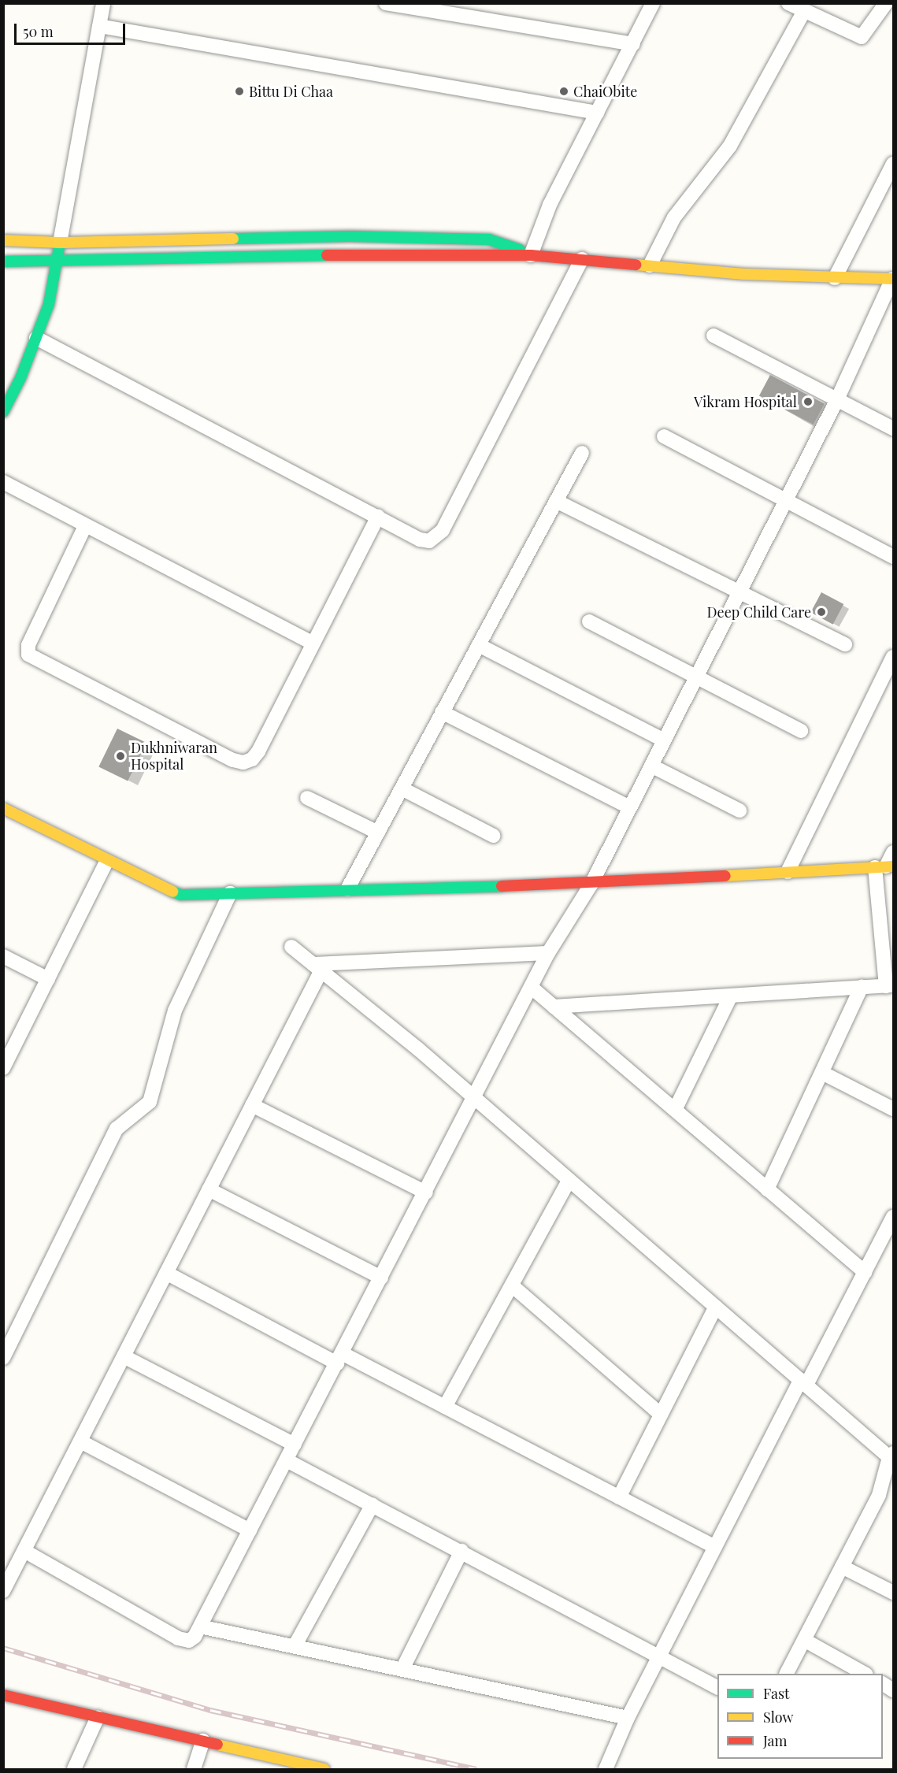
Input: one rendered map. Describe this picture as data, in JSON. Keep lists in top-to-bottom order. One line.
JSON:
{"places":["Bittu Di Chaa","ChaiObite","Vikram Hospital","Deep Child Care","Dukhniwaran Hospital"],"legend":["Fast","Slow","Jam"],"scale_bar":"50 m"}
